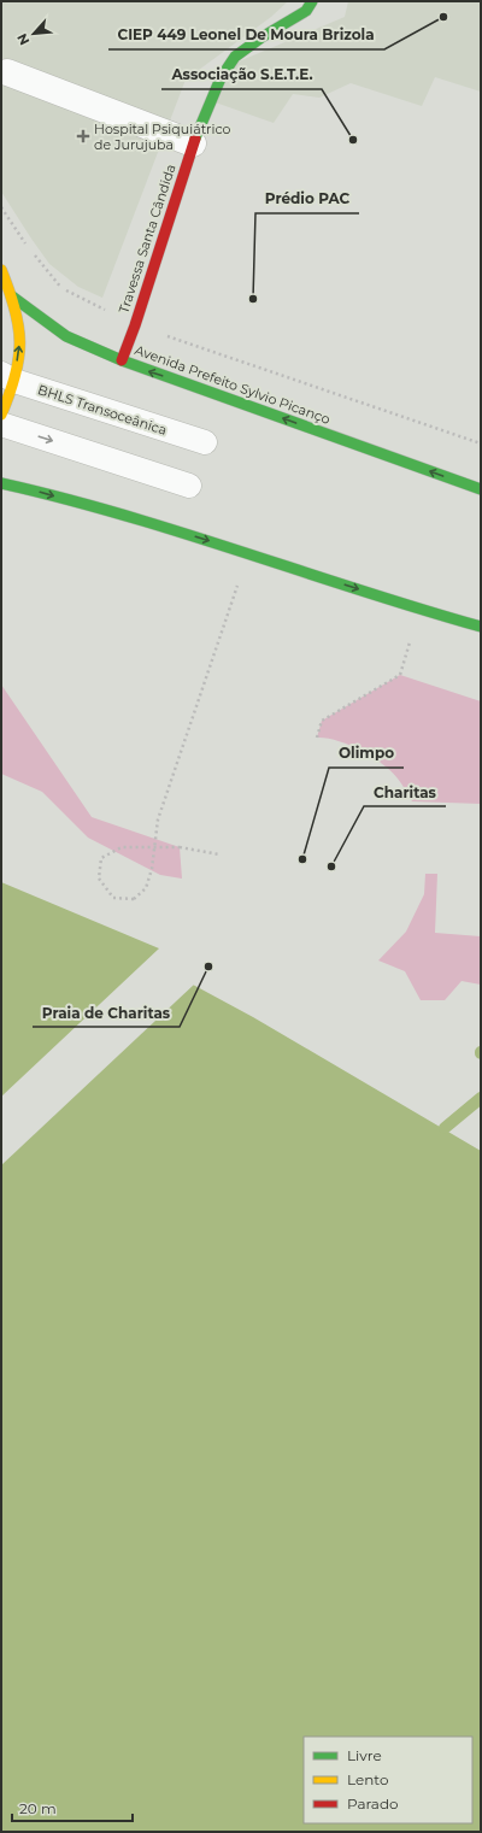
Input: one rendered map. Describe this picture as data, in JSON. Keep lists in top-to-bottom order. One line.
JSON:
{"streets":{"main road":["Travessa Santa Cândida","Avenida Prefeito Sylvio Picanço"],"lane":["BHLS Transoceânica"]},"crossings":[["Travessa Santa Cândida","Avenida Prefeito Sylvio Picanço"]],"one_way":["Avenida Prefeito Sylvio Picanço"],"places":{"other":["CIEP 449 Leonel De Moura Brizola","Associação S.E.T.E.","Prédio PAC","Olimpo","Charitas","Praia de Charitas"],"health":["Hospital Psiquiátrico de Jurujuba"]},"legend":["Livre","Lento","Parado"],"scale_bar":"20 m","north":"bottom left"}
